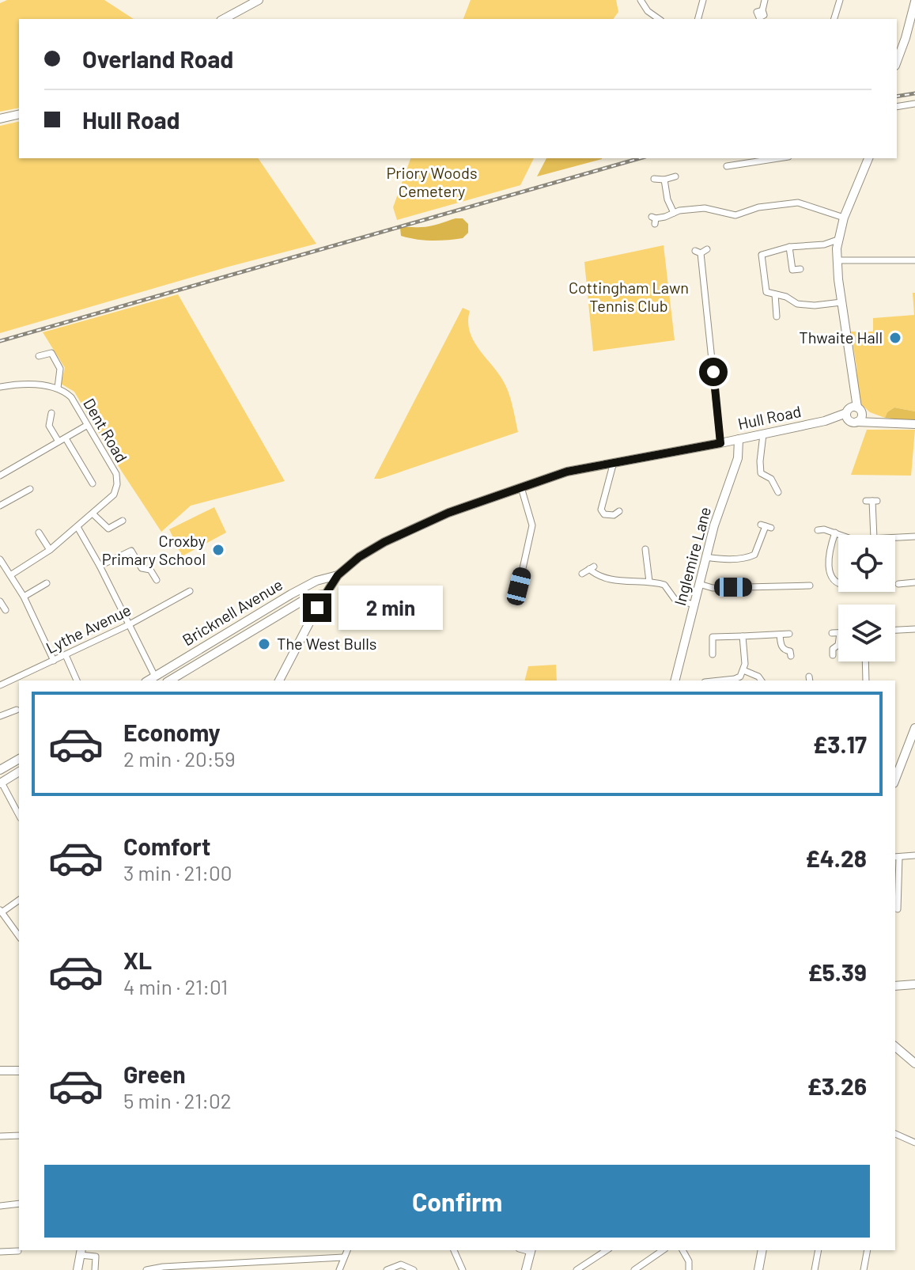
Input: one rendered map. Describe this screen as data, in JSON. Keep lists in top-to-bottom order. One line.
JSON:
{"streets":{"main road":["Hull Road","Inglemire Lane","Bricknell Avenue"],"street":["Dent Road","Lythe Avenue"]},"crossings":[["Hull Road","Inglemire Lane"],["Hull Road","Bricknell Avenue"]],"parks":["Priory Woods Cemetery","Cottingham Lawn Tennis Club"],"places":["Thwaite Hall","Croxby Primary School","The West Bulls"],"page":{"banner":["Overland Road","Hull Road"],"bubble":"2 min","list":[{"name":"Economy","note":"2 min · 20:59","value":"£3.17"},{"name":"Comfort","note":"3 min · 21:00","value":"£4.28"},{"name":"XL","note":"4 min · 21:01","value":"£5.39"},{"name":"Green","note":"5 min · 21:02","value":"£3.26"}],"buttons":"Confirm"}}
